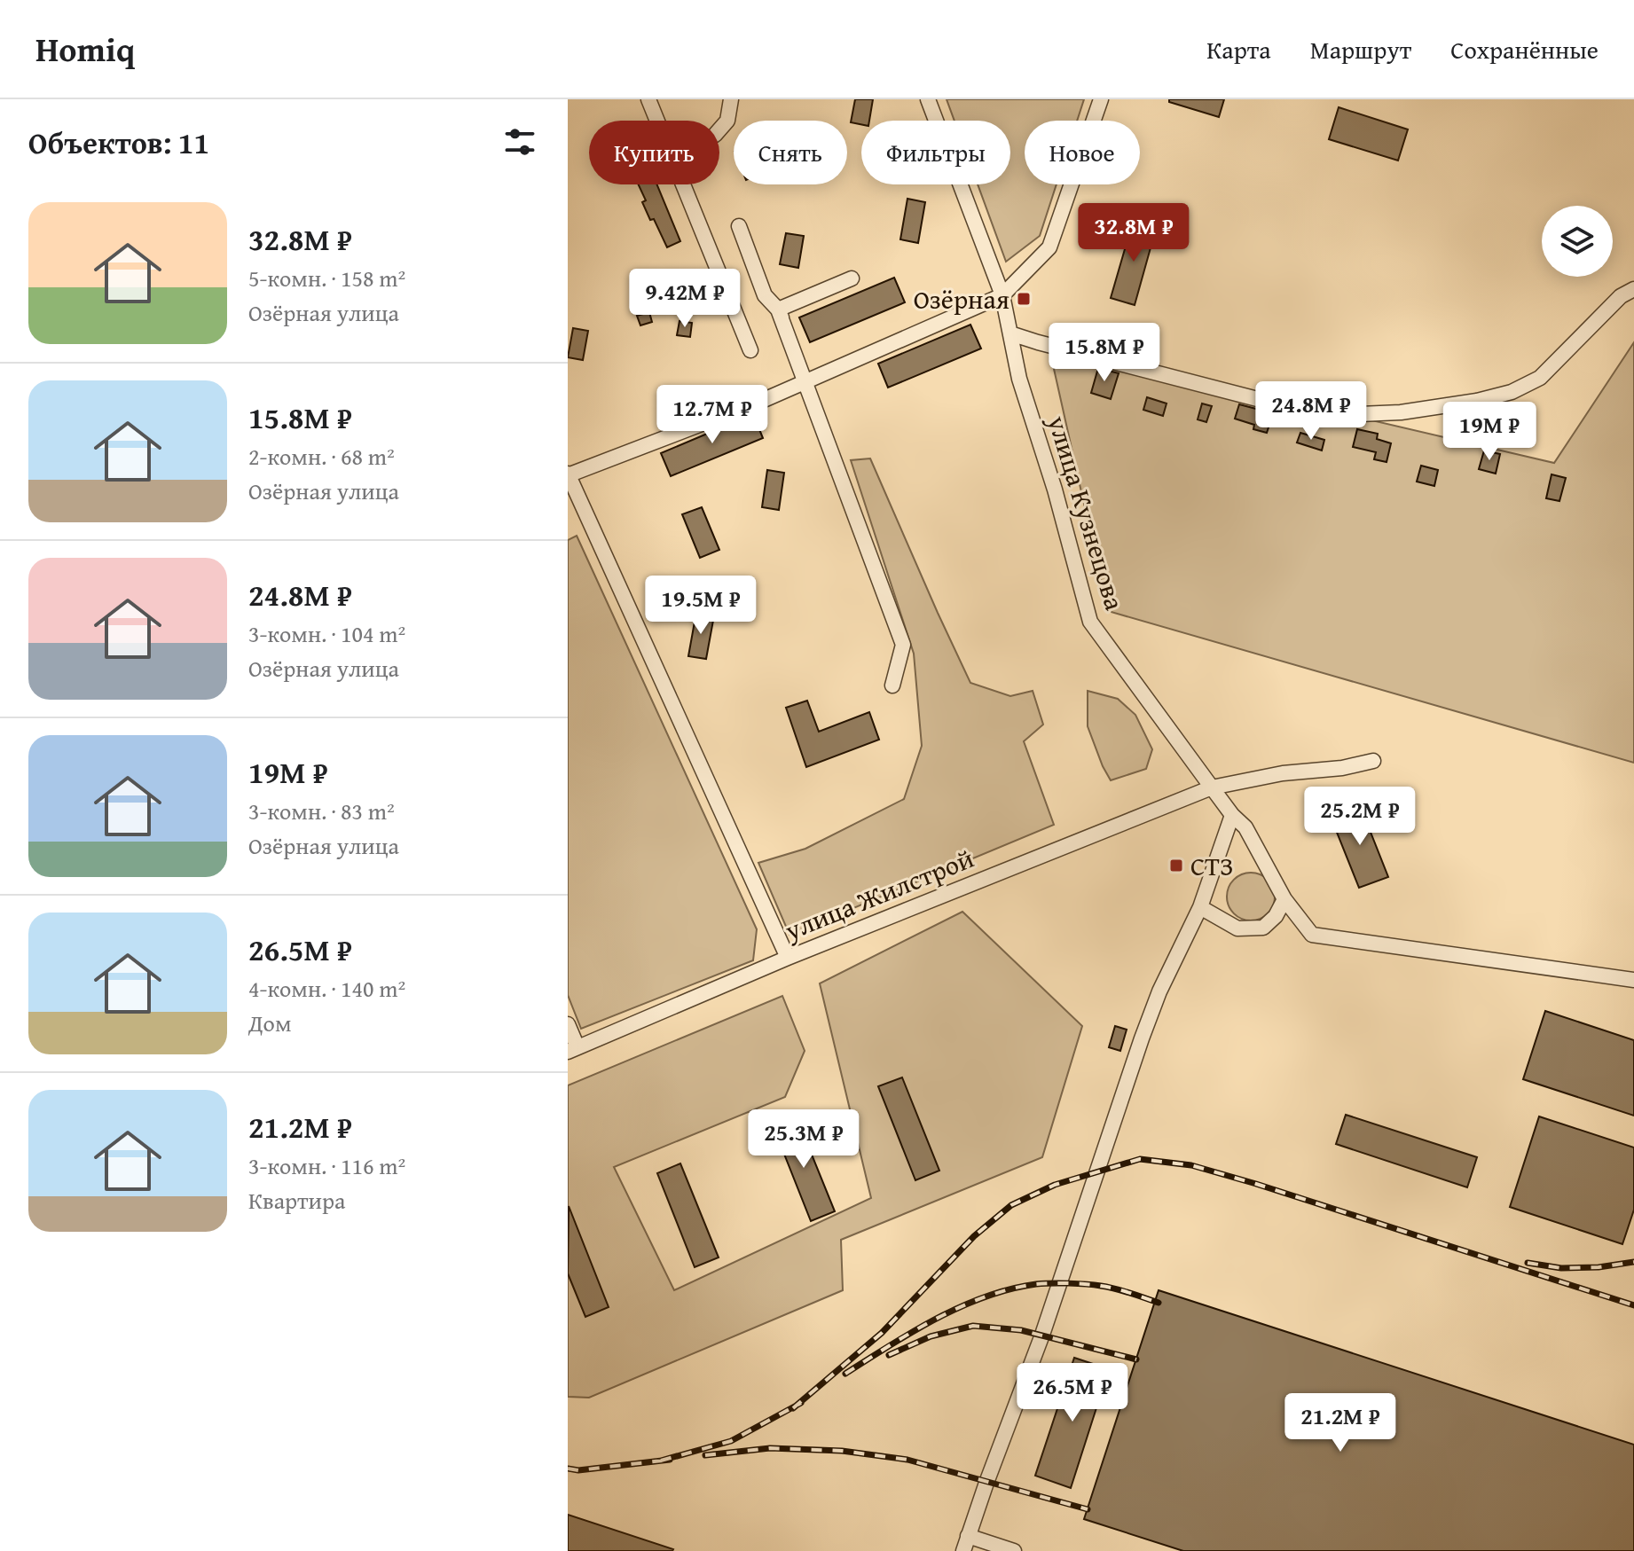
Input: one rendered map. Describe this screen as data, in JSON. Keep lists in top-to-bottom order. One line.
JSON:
{"streets":{"street":["улица Кузнецова","улица Жилстрой"]},"crossings":[["улица Кузнецова","улица Жилстрой"]],"places":{"transit":["Озёрная","СТЗ"]},"page":{"header":"Homiq","nav":["Карта","Маршрут","Сохранённые"],"heading":"Объектов: 11","chip":["Купить","Снять","Фильтры","Новое"],"list":[{"name":"32.8M ₽","note":"5-комн. · 158 m² · Озёрная улица"},{"name":"15.8M ₽","note":"2-комн. · 68 m² · Озёрная улица"},{"name":"24.8M ₽","note":"3-комн. · 104 m² · Озёрная улица"},{"name":"19M ₽","note":"3-комн. · 83 m² · Озёрная улица"},{"name":"26.5M ₽","note":"4-комн. · 140 m² · Дом"},{"name":"21.2M ₽","note":"3-комн. · 116 m² · Квартира"}],"price":["32.8M ₽","9.42M ₽","15.8M ₽","24.8M ₽","12.7M ₽","19M ₽","19.5M ₽","25.2M ₽","25.3M ₽","26.5M ₽","21.2M ₽"]}}
